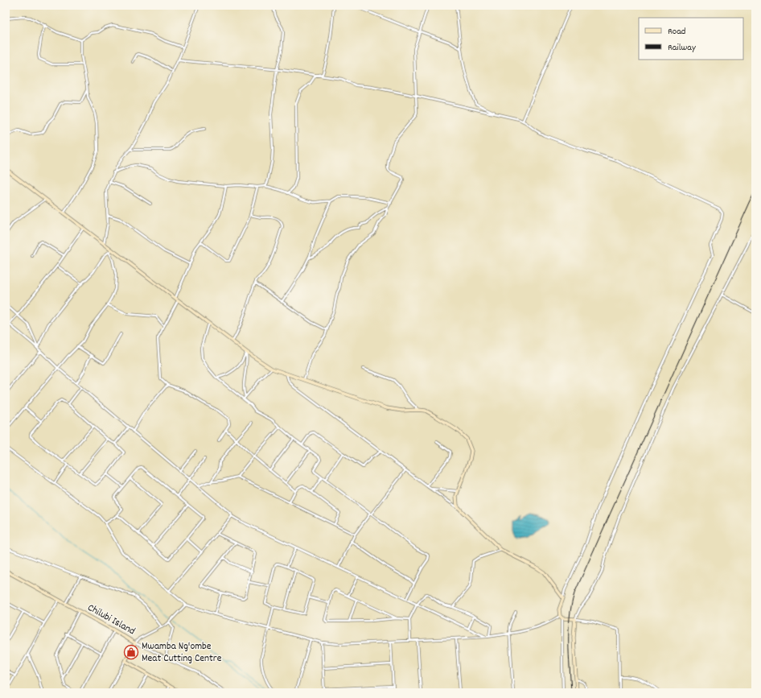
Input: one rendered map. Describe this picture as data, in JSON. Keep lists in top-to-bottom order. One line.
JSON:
{"streets":{"street":["Chilubi Island"]},"places":{"shop":["Mwamba Ng'ombe Meat Cutting Centre"]},"legend":["Road","Railway"]}
